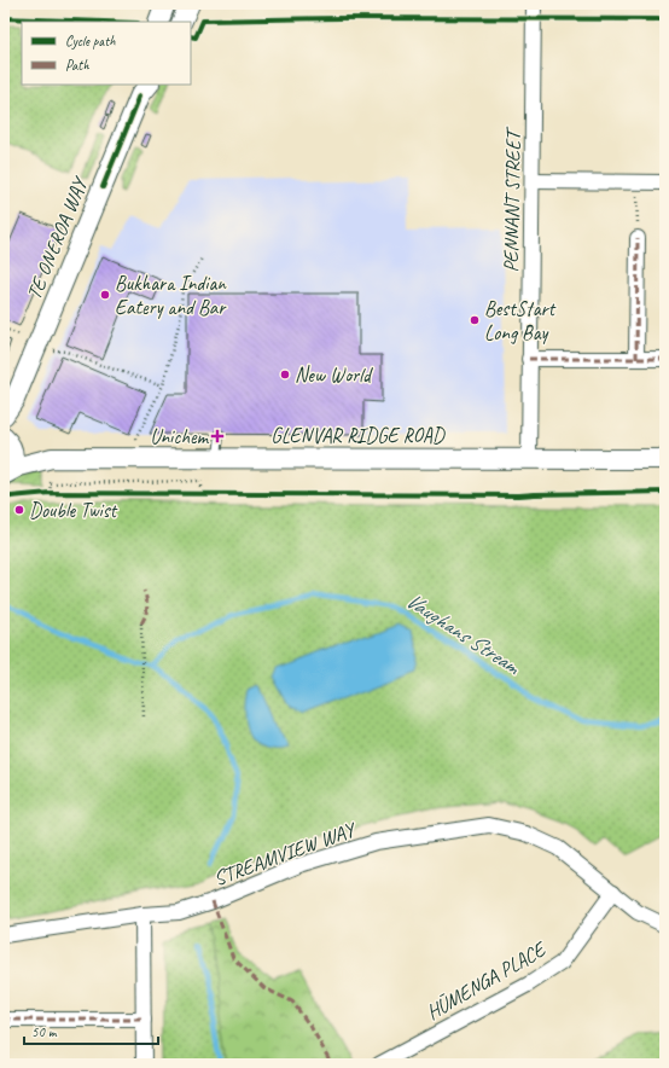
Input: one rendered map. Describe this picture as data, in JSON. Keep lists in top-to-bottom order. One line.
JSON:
{"streets":{"street":["PENNANT STREET","TE ONEROA WAY","GLENVAR RIDGE ROAD","STREAMVIEW WAY","HŪMENGA PLACE"]},"crossings":[["PENNANT STREET","GLENVAR RIDGE ROAD"],["TE ONEROA WAY","GLENVAR RIDGE ROAD"],["STREAMVIEW WAY","HŪMENGA PLACE"]],"water":["Vaughans Stream"],"places":{"other":["Bukhara Indian Eatery and Bar","BestStart Long Bay","New World","Double Twist"],"health":["Unichem"]},"legend":["Cycle path","Path"],"scale_bar":"50 m"}
